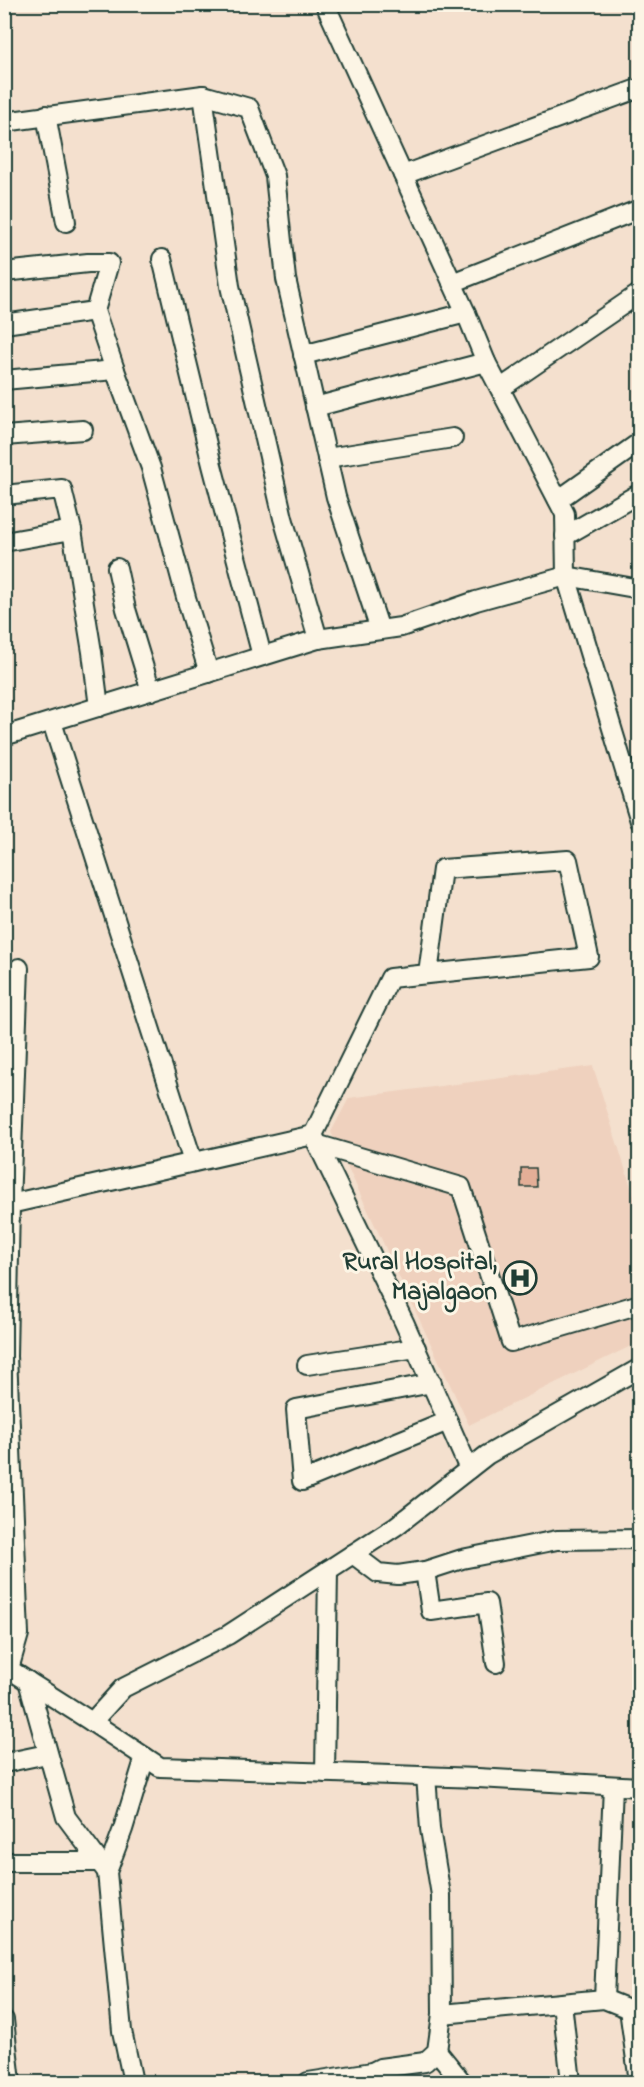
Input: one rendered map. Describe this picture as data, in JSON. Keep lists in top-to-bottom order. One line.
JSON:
{"places":{"hospital":["Rural Hospital, Majalgaon"]}}
